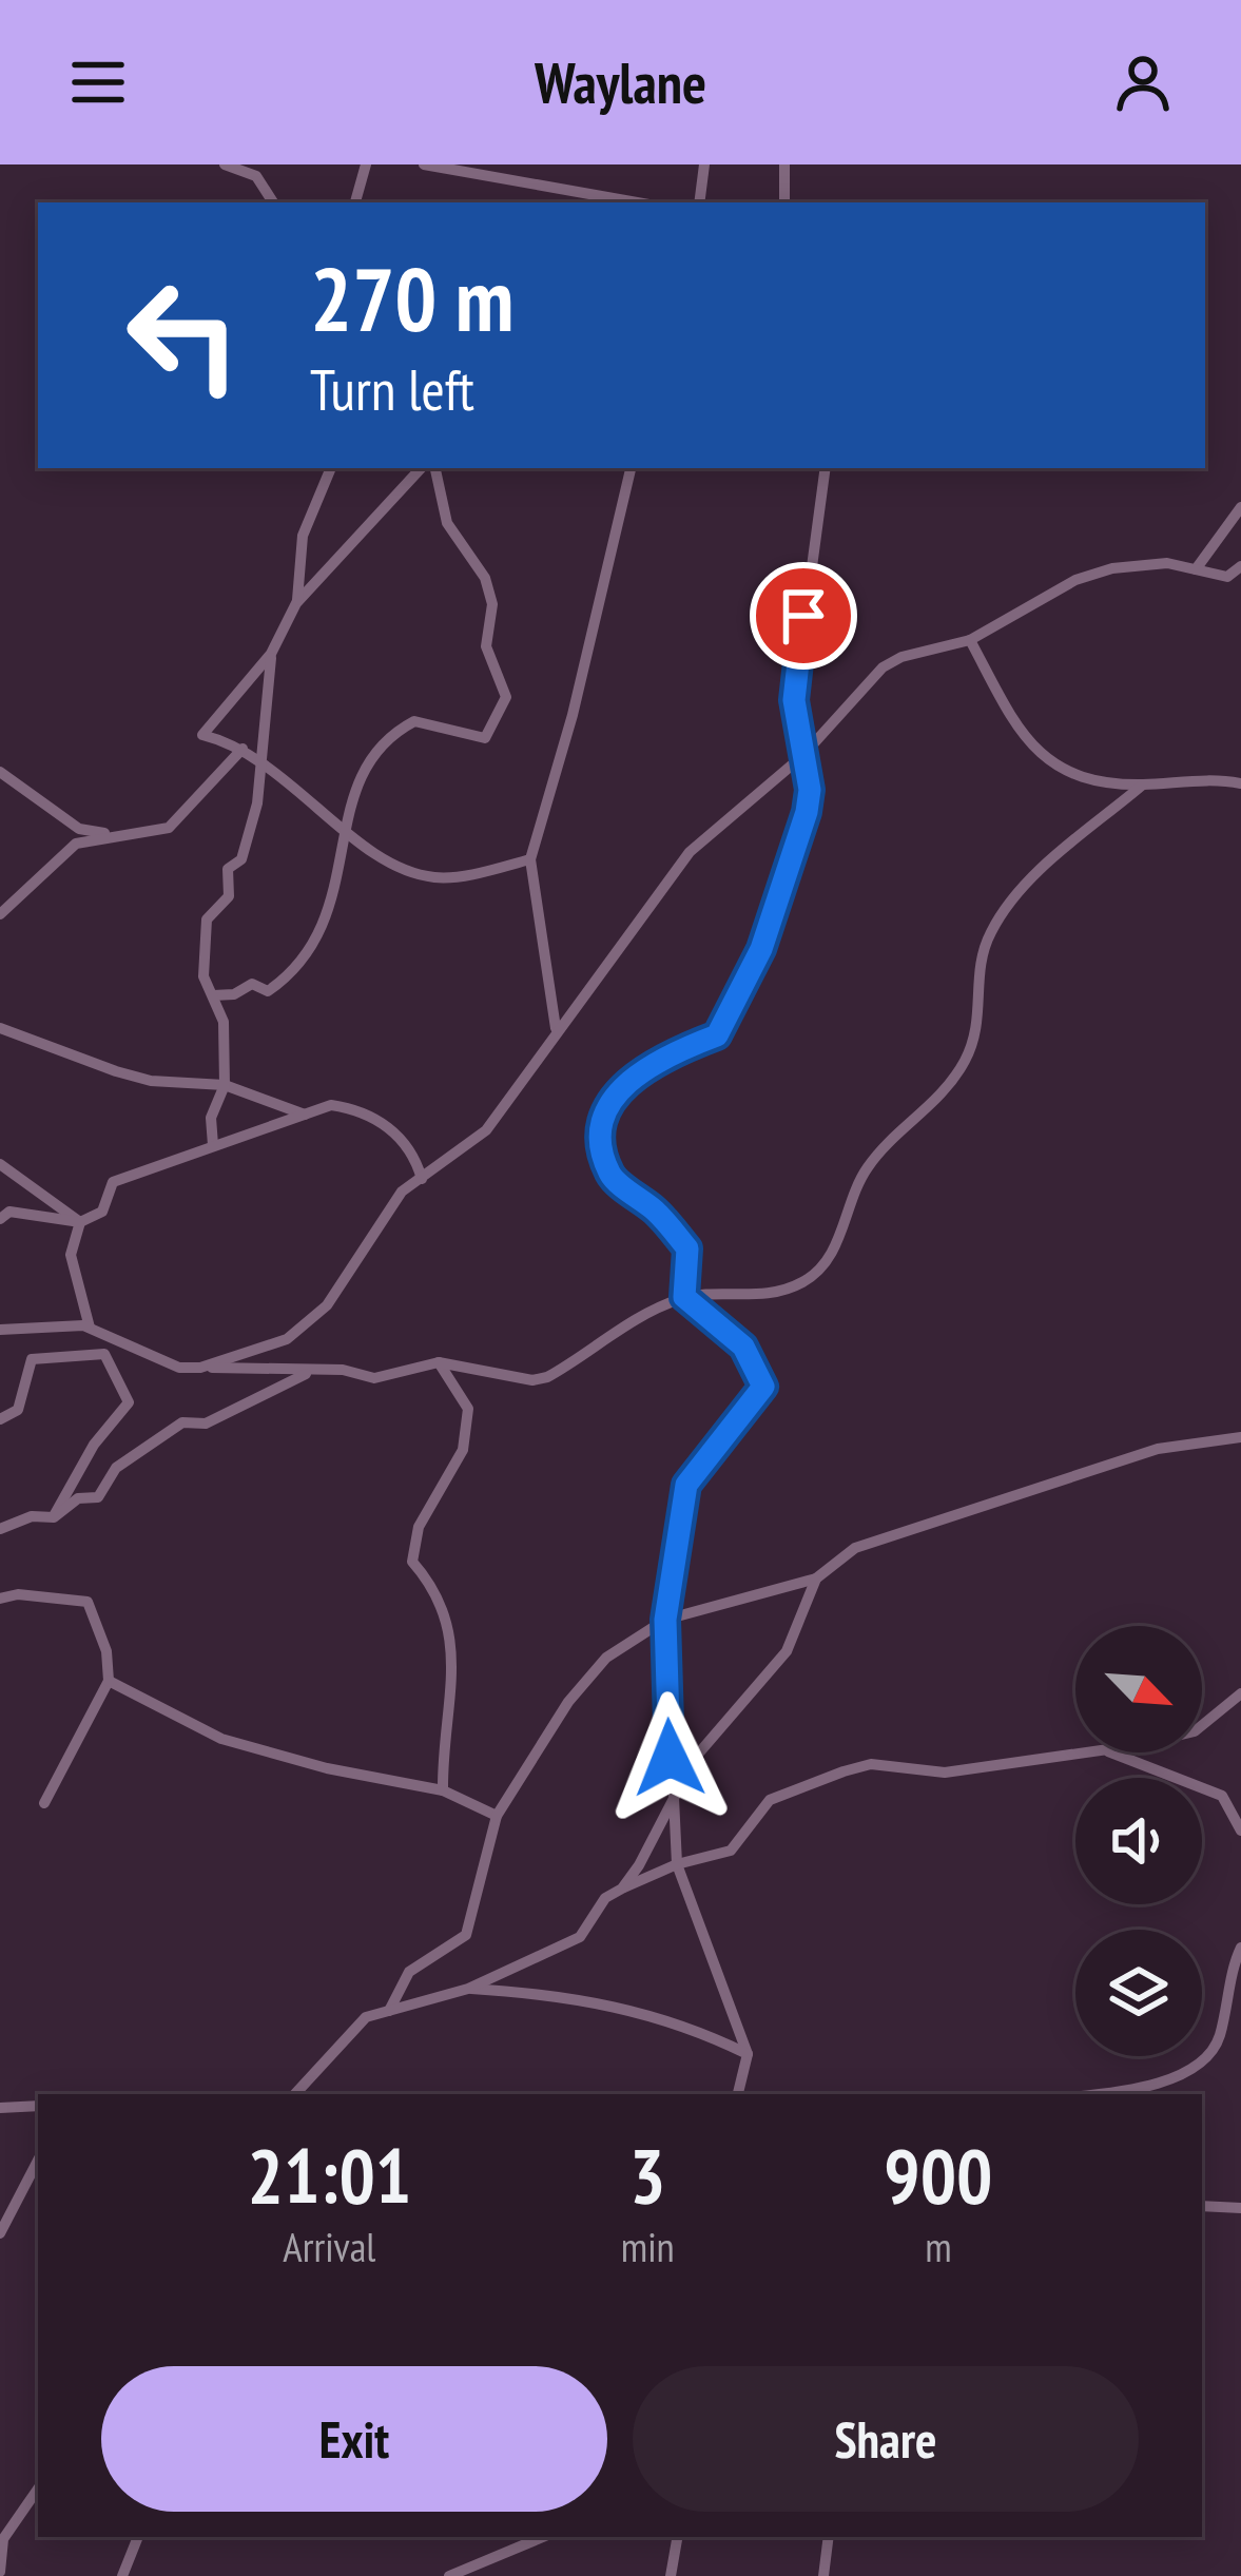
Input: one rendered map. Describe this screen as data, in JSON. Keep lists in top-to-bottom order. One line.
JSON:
{"north":"bottom right","page":{"header":"Waylane","turn":["270 m","Turn left"],"eta":["21:01","Arrival","3","min","900","m"],"buttons":["Exit","Share"]}}
